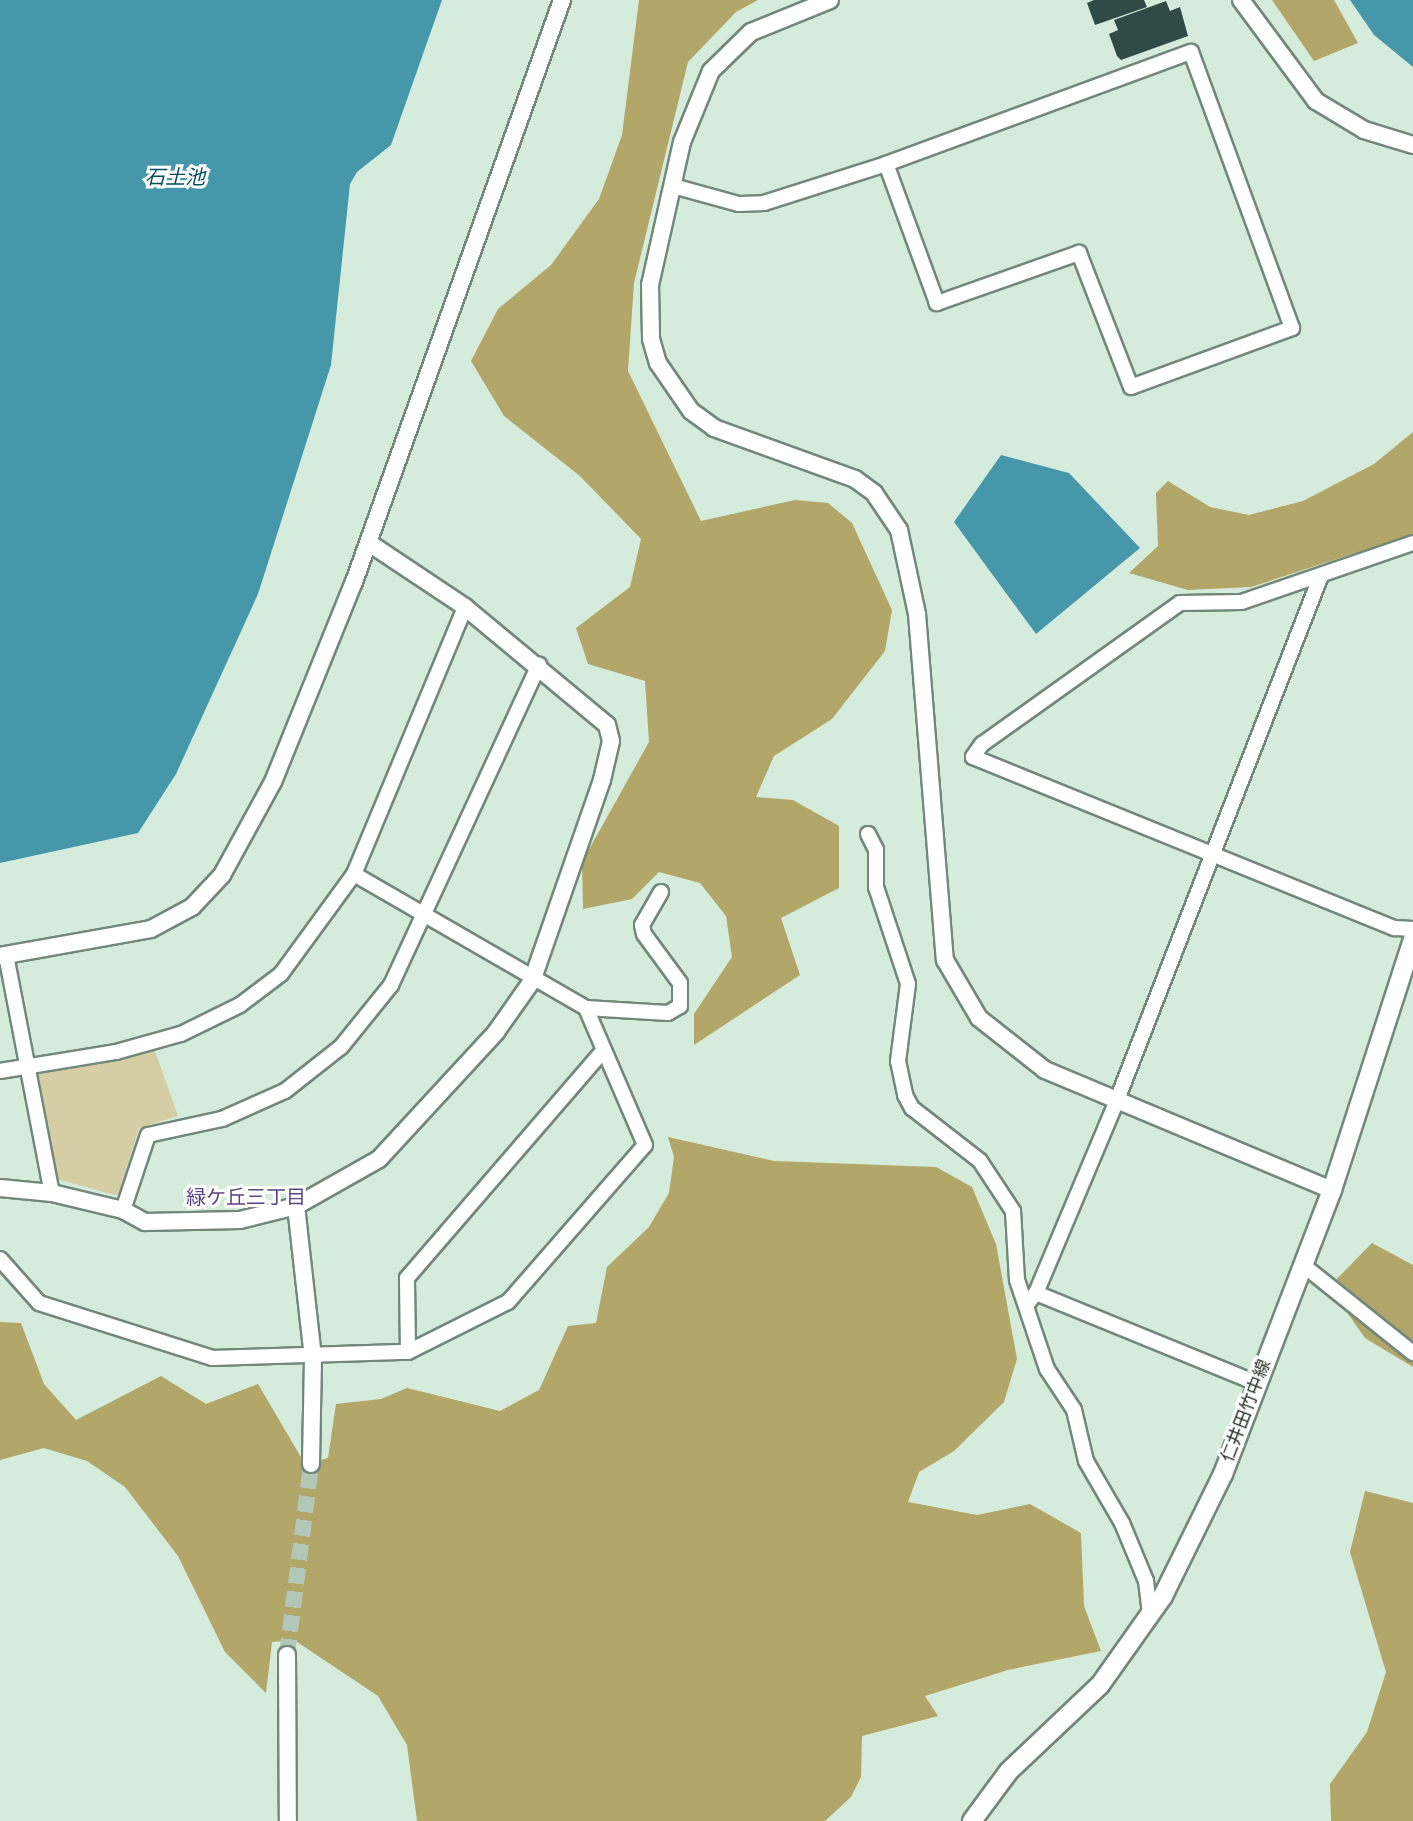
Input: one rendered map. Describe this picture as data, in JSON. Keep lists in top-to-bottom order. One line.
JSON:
{"streets":{"main road":["仁井田竹中線"]},"districts":["緑ケ丘三丁目"],"water":["石土池"]}
